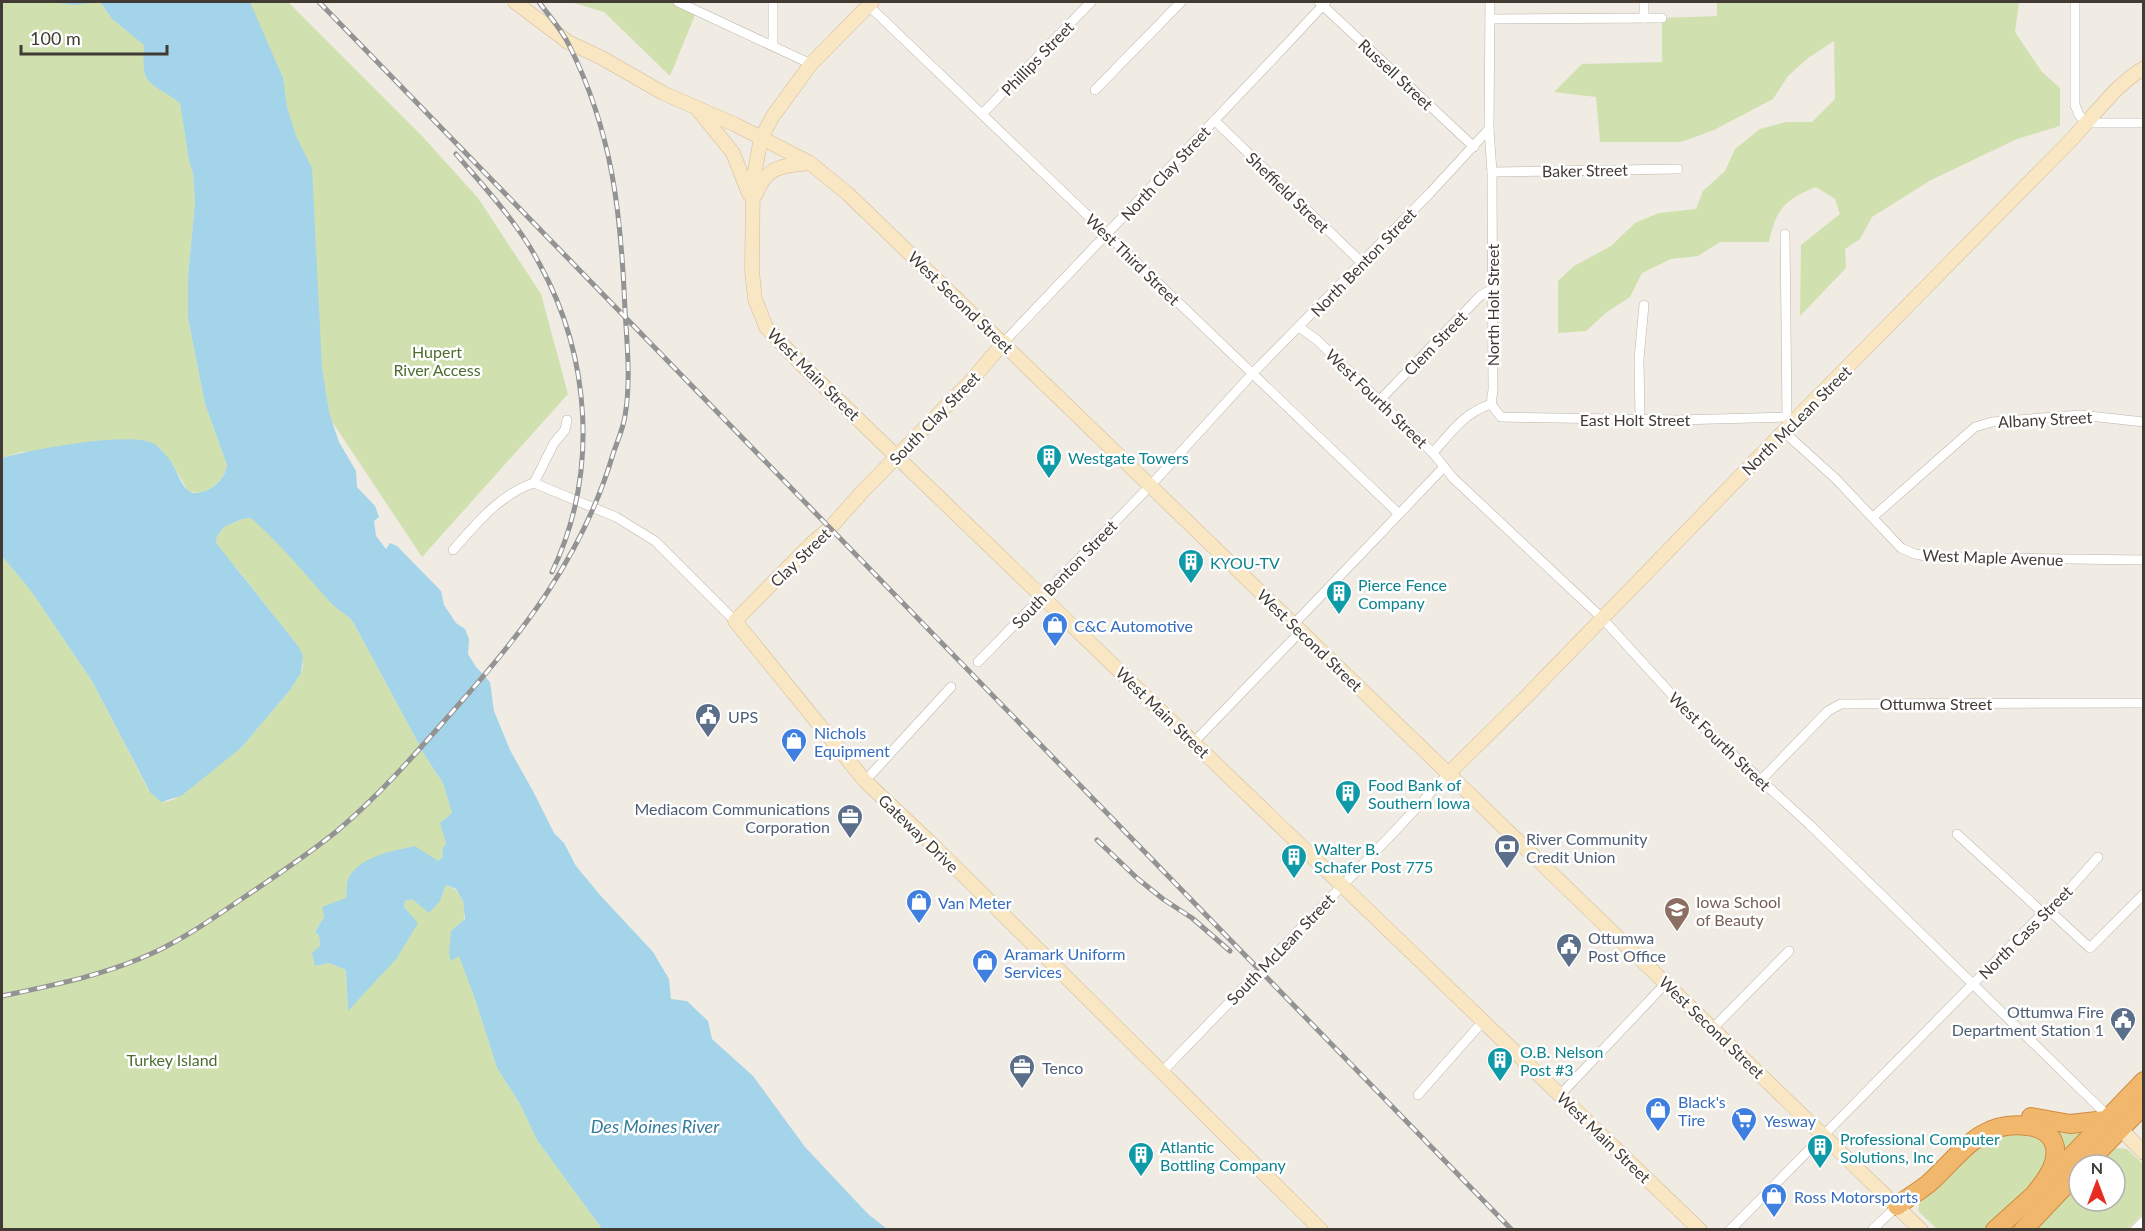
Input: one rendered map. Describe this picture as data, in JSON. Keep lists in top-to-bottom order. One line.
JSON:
{"streets":{"main road":["West Second Street","West Main Street","West Fourth Street","South Clay Street","North McLean Street","Clay Street","Gateway Drive"],"street":["Phillips Street","Russell Street","Baker Street","North Clay Street","Sheffield Street","West Third Street","North Benton Street","North Holt Street","Clem Street","East Holt Street","Albany Street","West Maple Avenue","South Benton Street","Ottumwa Street","North Cass Street","South McLean Street"]},"crossings":[["Phillips Street","West Third Street"],["Russell Street","North Clay Street"],["Russell Street","North Benton Street"],["Baker Street","North Holt Street"],["North Clay Street","Sheffield Street"],["North Clay Street","West Third Street"],["North Clay Street","West Second Street"],["North Clay Street","South Clay Street"],["Sheffield Street","North Benton Street"],["West Third Street","North Benton Street"],["West Third Street","West Main Street"],["North Benton Street","West Second Street"],["North Benton Street","North Holt Street"],["North Benton Street","West Fourth Street"],["North Benton Street","South Benton Street"],["West Second Street","West Main Street"],["West Second Street","South Clay Street"],["West Second Street","North McLean Street"],["West Second Street","South Benton Street"],["West Second Street","North Cass Street"],["West Second Street","South McLean Street"],["North Holt Street","Clem Street"],["North Holt Street","East Holt Street"],["Clem Street","West Fourth Street"],["West Main Street","South Clay Street"],["West Main Street","South Benton Street"],["West Main Street","South McLean Street"],["West Fourth Street","North McLean Street"],["West Fourth Street","Ottumwa Street"],["West Fourth Street","North Cass Street"],["South Clay Street","Clay Street"],["East Holt Street","North McLean Street"],["East Holt Street","West Maple Avenue"],["Albany Street","West Maple Avenue"],["North McLean Street","West Maple Avenue"],["North McLean Street","South McLean Street"],["Clay Street","Gateway Drive"],["Gateway Drive","South McLean Street"]],"water":["Des Moines River"],"parks":["Hupert River Access","Turkey Island"],"places":{"building":["Westgate Towers","KYOU-TV","Pierce Fence Company","Food Bank of Southern Iowa","Walter B. Schafer Post 775","O.B. Nelson Post #3","Professional Computer Solutions, Inc","Atlantic Bottling Company"],"shop":["C&C Automotive","Nichols Equipment","Van Meter","Aramark Uniform Services","Black's Tire","Ross Motorsports"],"public building":["UPS","Ottumwa Post Office","Ottumwa Fire Department Station 1"],"office":["Mediacom Communications Corporation","Tenco"],"bank":["River Community Credit Union"],"school or university":["Iowa School of Beauty"],"supermarket":["Yesway"]},"scale_bar":"100 m","north":"top"}
